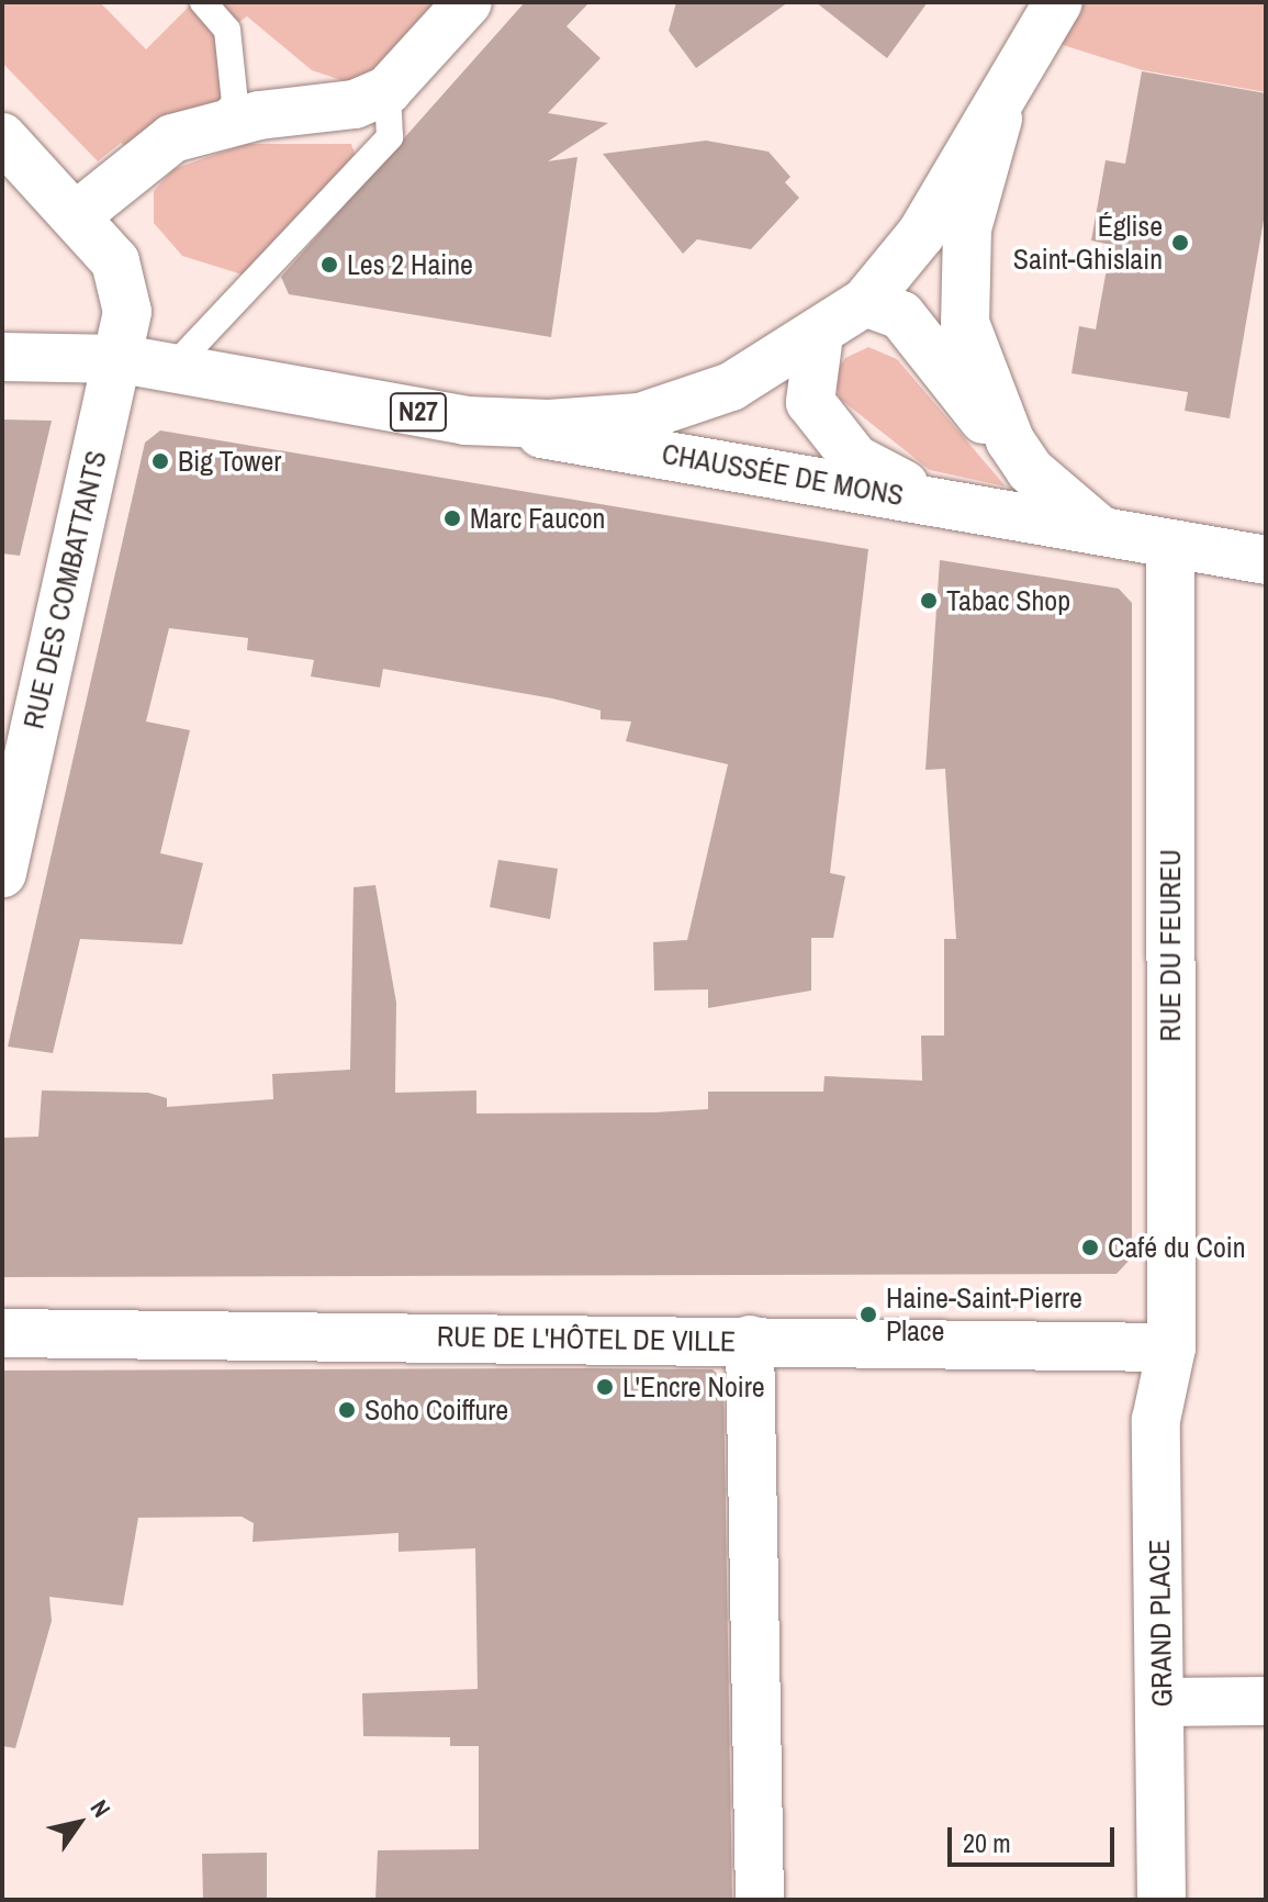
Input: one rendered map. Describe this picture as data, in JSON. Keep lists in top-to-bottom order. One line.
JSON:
{"streets":{"street":["N27","CHAUSSÉE DE MONS","RUE DES COMBATTANTS","RUE DU FEUREU","RUE DE L'HÔTEL DE VILLE","GRAND PLACE"]},"crossings":[["CHAUSSÉE DE MONS","RUE DES COMBATTANTS"],["CHAUSSÉE DE MONS","RUE DU FEUREU"],["RUE DU FEUREU","RUE DE L'HÔTEL DE VILLE"],["RUE DU FEUREU","GRAND PLACE"],["RUE DE L'HÔTEL DE VILLE","GRAND PLACE"]],"places":["Église Saint-Ghislain","Les 2 Haine","Big Tower","Marc Faucon","Tabac Shop","Café du Coin","Haine-Saint-Pierre Place","L'Encre Noire","Soho Coiffure"],"scale_bar":"20 m","north":"top right"}
